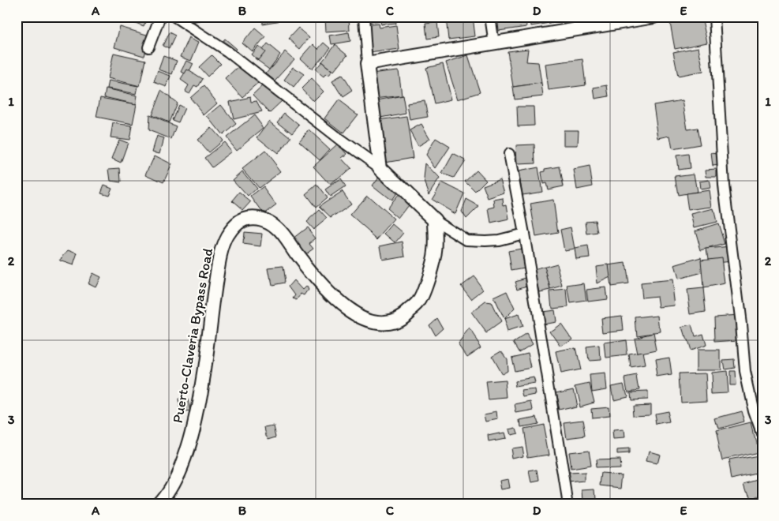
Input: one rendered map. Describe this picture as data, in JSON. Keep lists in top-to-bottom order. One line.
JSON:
{"streets":{"street":["Puerto-Claveria Bypass Road"]},"grid":{"columns":["A","B","C","D","E"],"rows":["1","2","3"]}}
